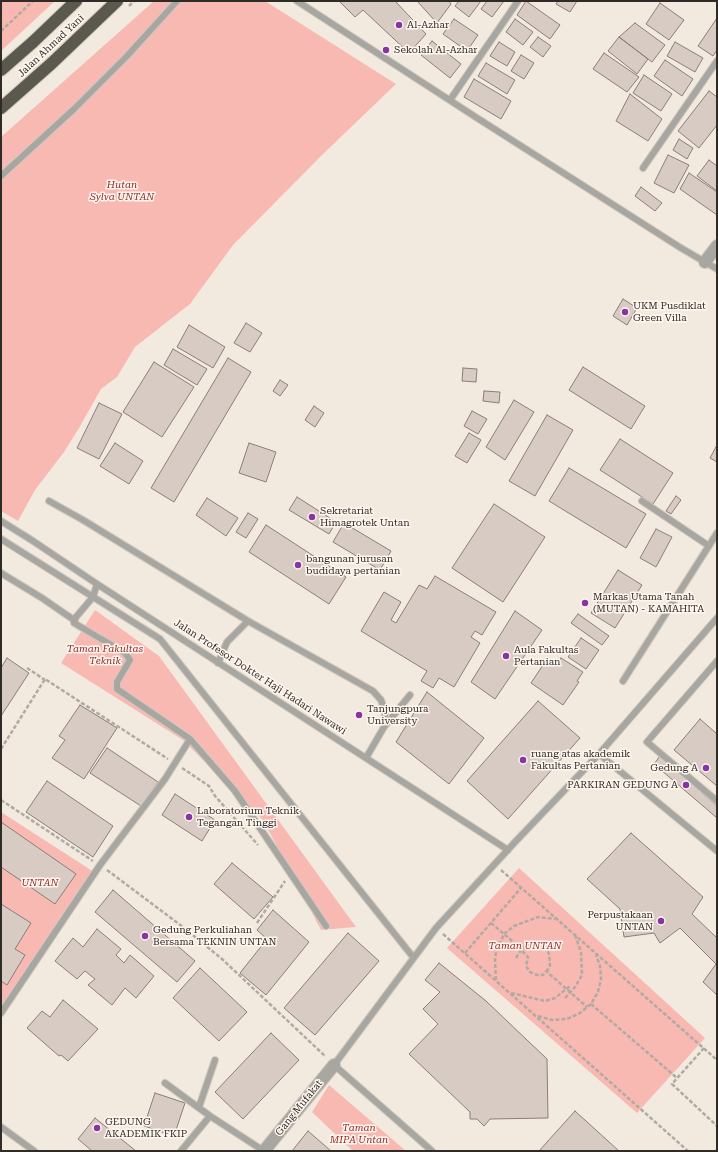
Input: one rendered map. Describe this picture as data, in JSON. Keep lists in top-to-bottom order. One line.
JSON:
{"streets":{"highway":["Jalan Ahmad Yani"],"street":["Gang Mufakat"],"lane":["Jalan Profesor Dokter Haji Hadari Nawawi"]},"parks":["Hutan Sylva UNTAN","Taman Fakultas Teknik","UNTAN","Taman UNTAN","Taman MIPA Untan"],"places":["Al-Azhar","Sekolah Al-Azhar","UKM Pusdiklat Green Villa","Sekretariat Himagrotek Untan","bangunan jurusan budidaya pertanian","Markas Utama Tanah (MUTAN) - KAMAHITA","Aula Fakultas Pertanian","Tanjungpura University","ruang atas akademik Fakultas Pertanian","Gedung A","PARKIRAN GEDUNG A","Laboratorium Teknik Tegangan Tinggi","Perpustakaan UNTAN","Gedung Perkuliahan Bersama TEKNIN UNTAN","GEDUNG AKADEMIK FKIP"]}
